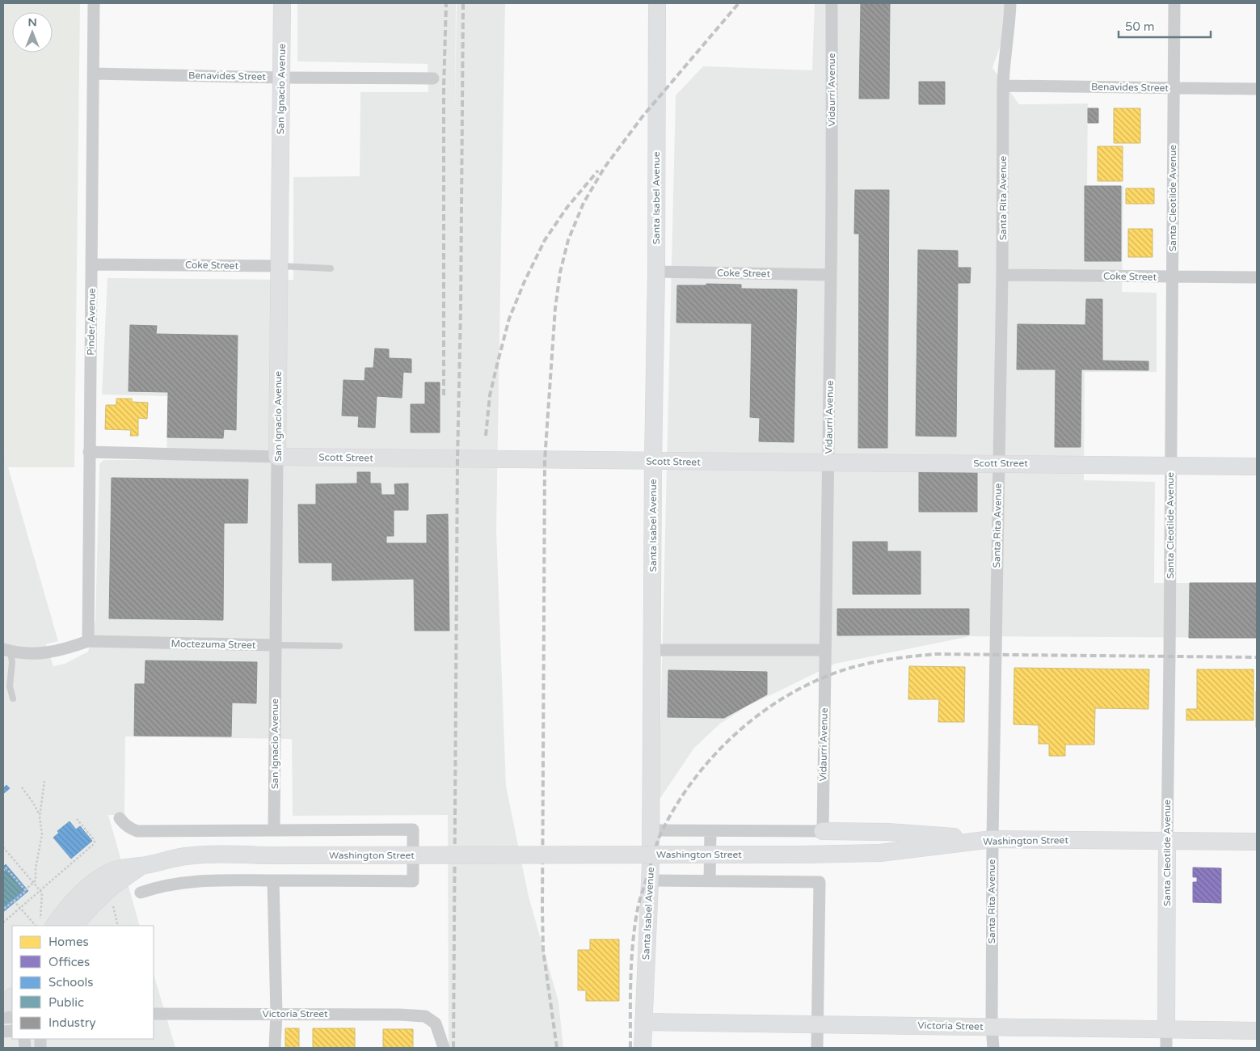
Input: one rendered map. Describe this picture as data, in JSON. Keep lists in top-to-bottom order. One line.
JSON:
{"streets":{"main road":["San Ignacio Avenue","Santa Isabel Avenue","Santa Cleotilde Avenue","Scott Street","Washington Street","Victoria Street"],"street":["Benavides Street","Vidaurri Avenue","Santa Rita Avenue","Coke Street","Pinder Avenue","Moctezuma Street"]},"crossings":[["Benavides Street","San Ignacio Avenue"],["Benavides Street","Santa Rita Avenue"],["Benavides Street","Santa Cleotilde Avenue"],["Benavides Street","Pinder Avenue"],["San Ignacio Avenue","Coke Street"],["San Ignacio Avenue","Scott Street"],["San Ignacio Avenue","Moctezuma Street"],["Vidaurri Avenue","Coke Street"],["Vidaurri Avenue","Scott Street"],["Santa Isabel Avenue","Coke Street"],["Santa Isabel Avenue","Scott Street"],["Santa Isabel Avenue","Victoria Street"],["Santa Rita Avenue","Coke Street"],["Santa Rita Avenue","Scott Street"],["Santa Rita Avenue","Washington Street"],["Santa Rita Avenue","Victoria Street"],["Santa Cleotilde Avenue","Coke Street"],["Santa Cleotilde Avenue","Scott Street"],["Santa Cleotilde Avenue","Washington Street"],["Santa Cleotilde Avenue","Victoria Street"],["Coke Street","Pinder Avenue"],["Pinder Avenue","Scott Street"],["Pinder Avenue","Moctezuma Street"]],"legend":["Homes","Offices","Schools","Public","Industry"],"scale_bar":"50 m","north":"top"}
